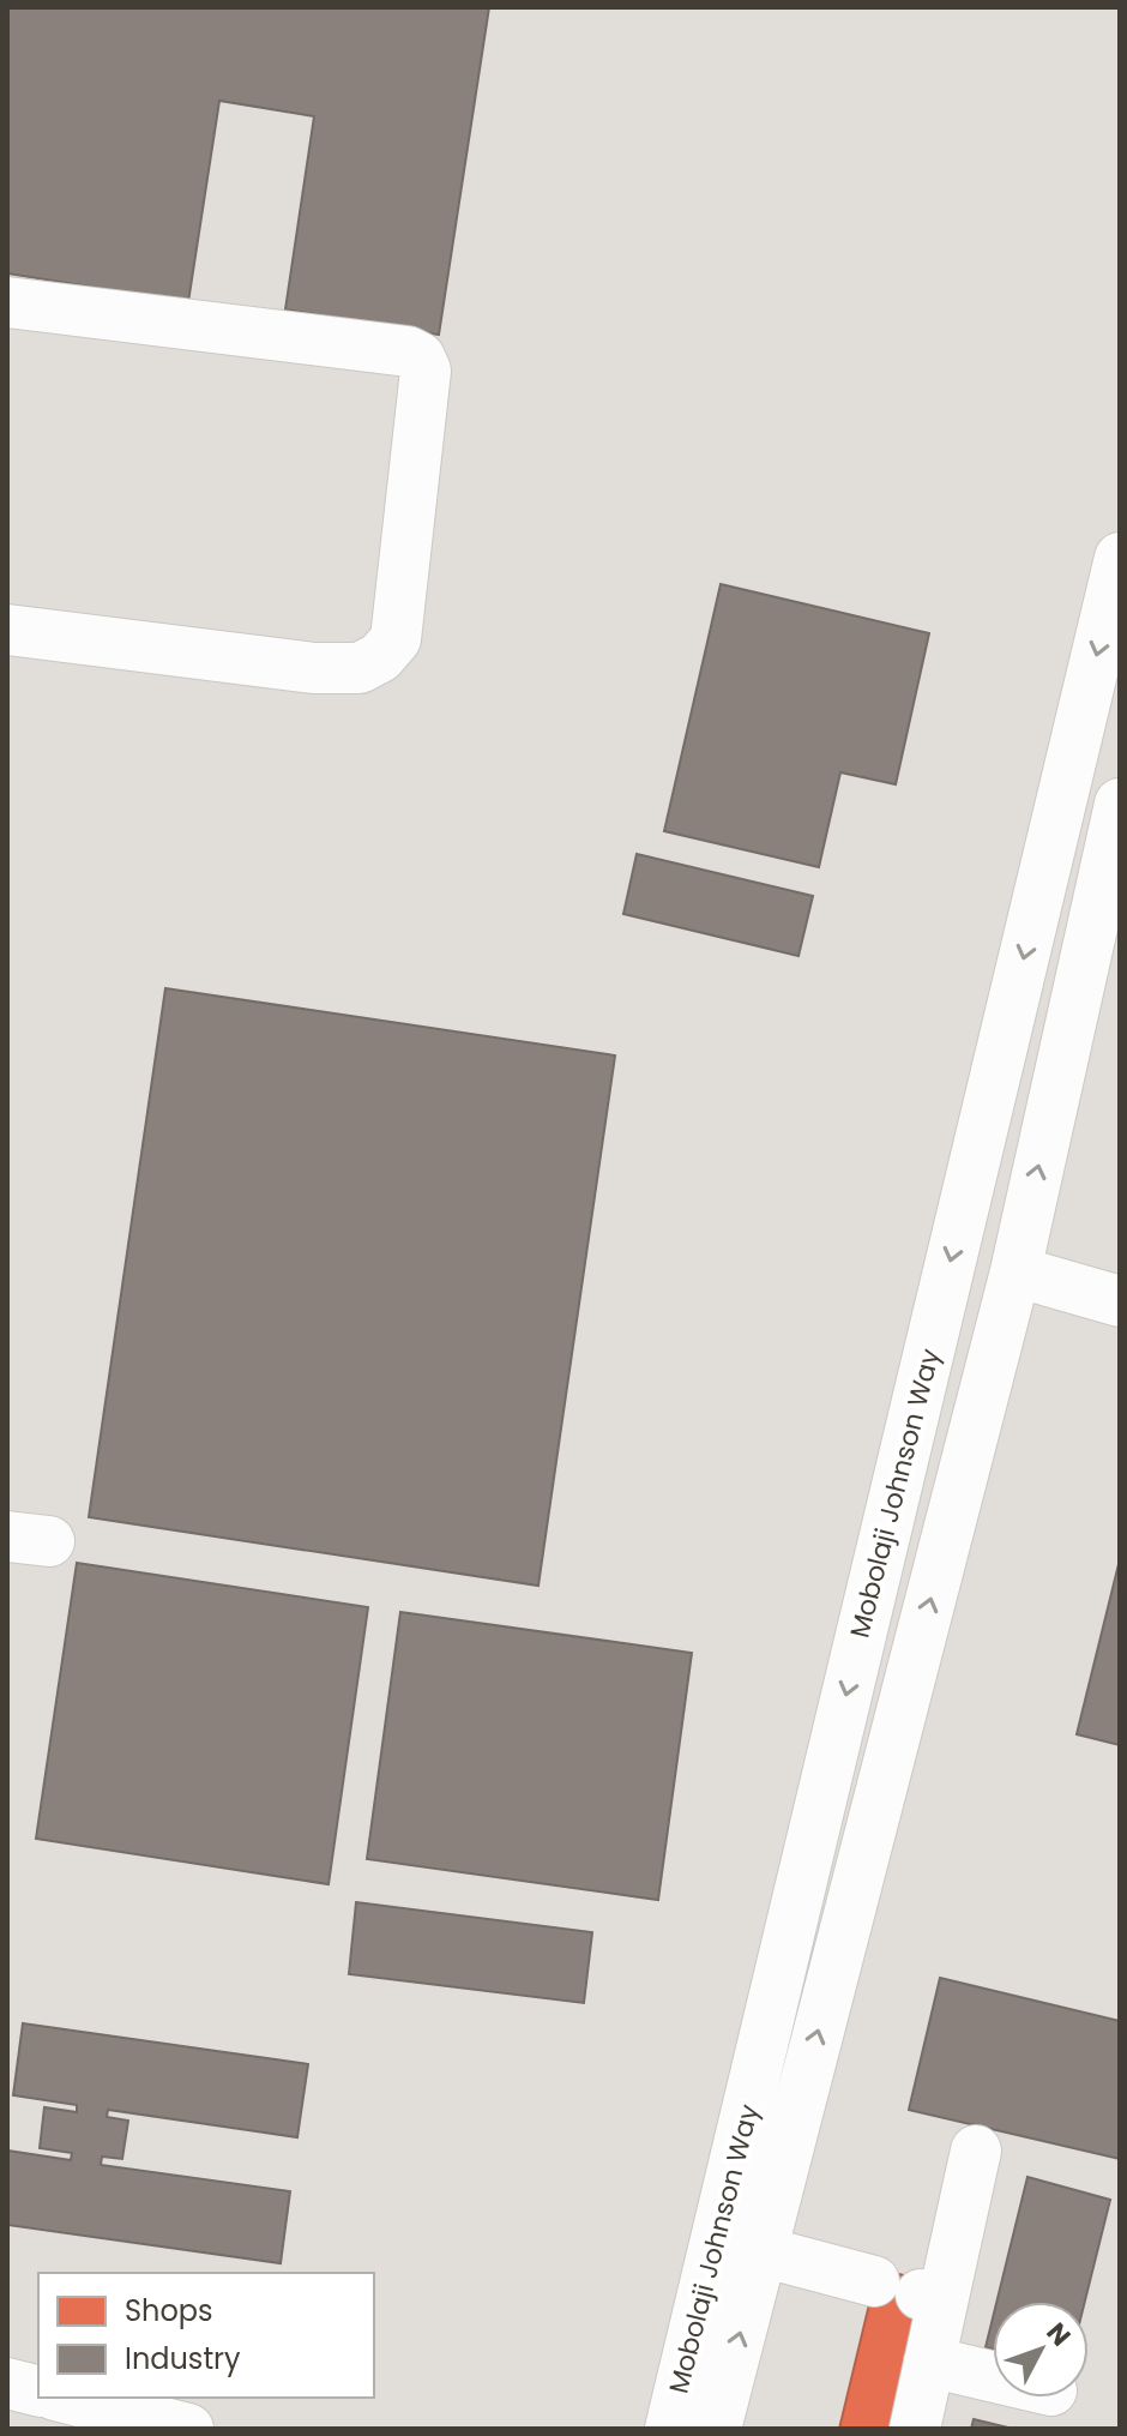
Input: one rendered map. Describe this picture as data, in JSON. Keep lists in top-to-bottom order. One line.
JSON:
{"streets":{"street":["Mobolaji Johnson Way"]},"legend":["Shops","Industry"],"north":"top right"}
